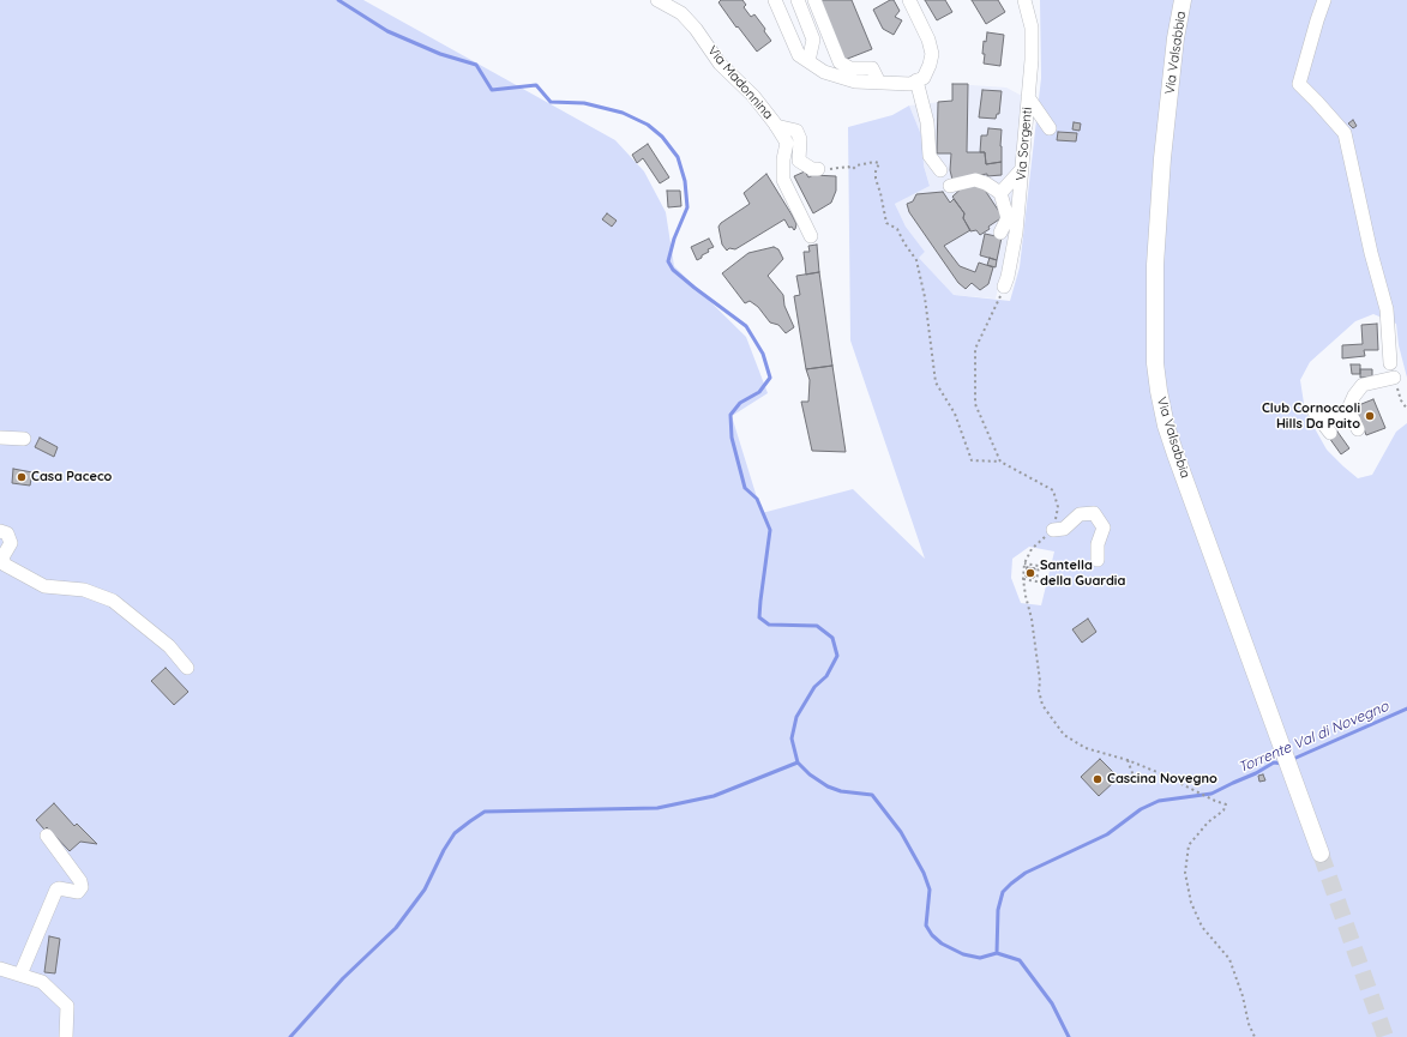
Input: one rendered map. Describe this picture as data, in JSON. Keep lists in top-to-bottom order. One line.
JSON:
{"streets":{"main road":["Via Valsabbia"],"street":["Via Madonnina","Via Sorgenti"]},"water":["Torrente Val di Novegno"],"places":["Club Cornoccoli Hills Da Paito","Casa Paceco","Santella della Guardia","Cascina Novegno"]}
